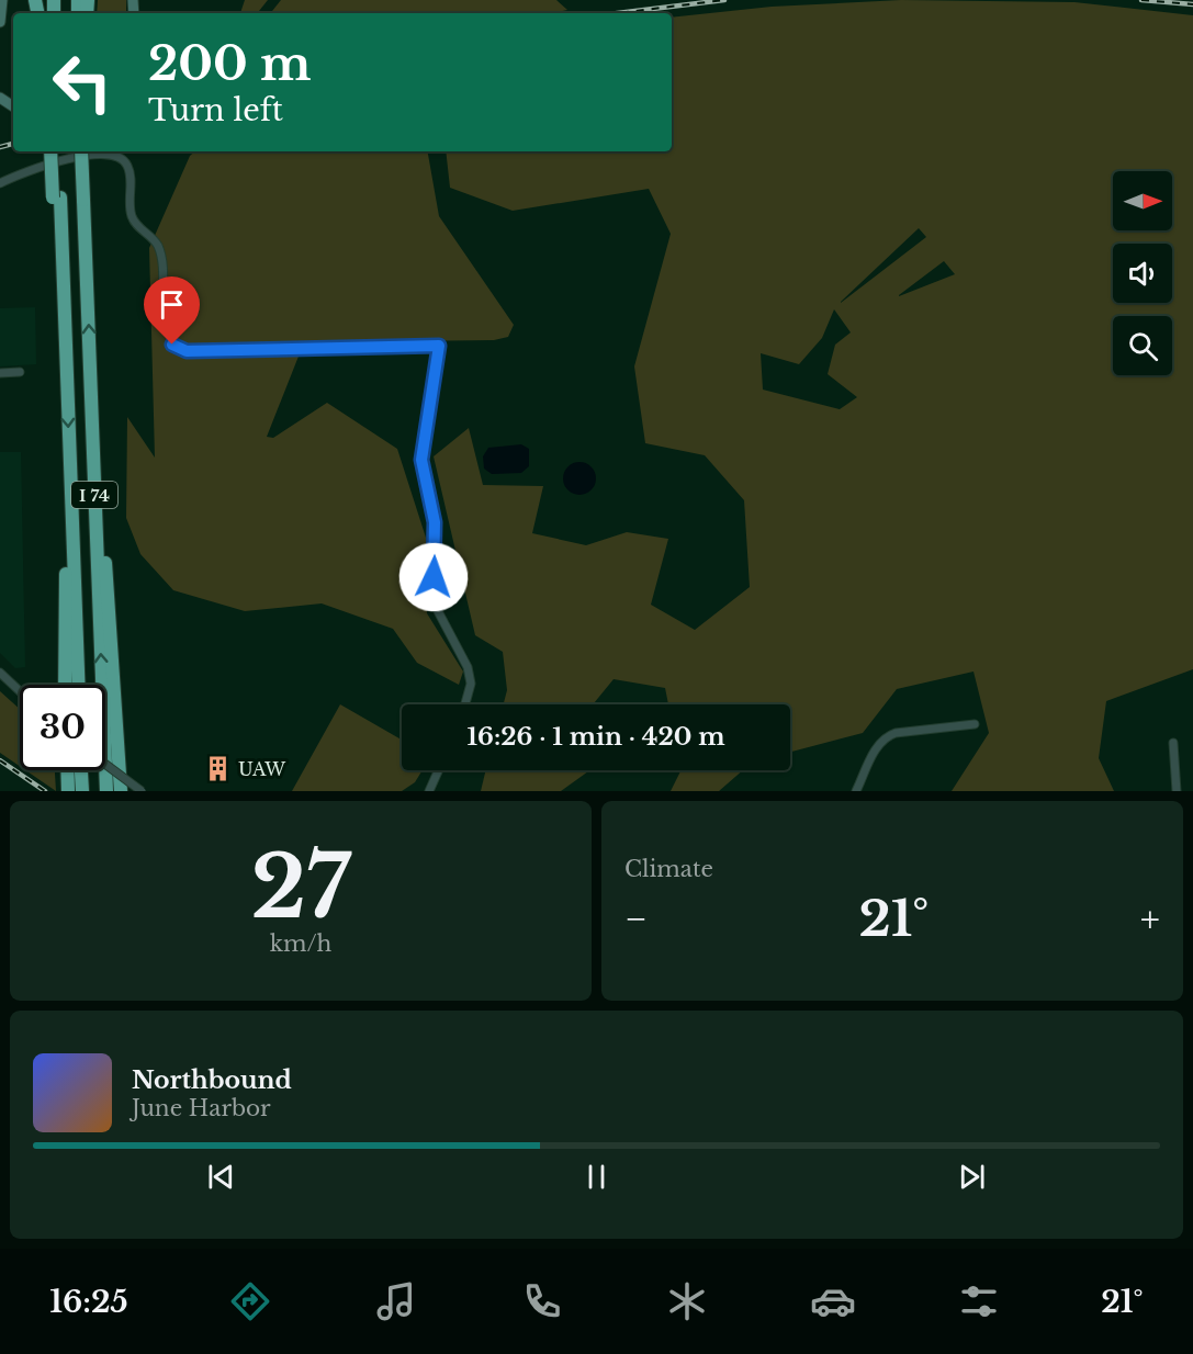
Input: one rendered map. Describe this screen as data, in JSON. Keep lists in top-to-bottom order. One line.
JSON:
{"streets":{"highway":["I 74"]},"places":{"building":["UAW"]},"north":"right","page":{"turn":["200 m","Turn left"],"limit":"30","trip":"16:26 · 1 min · 420 m","tile":[["27","km/h"],"Climate"],"heat":["−","21°","+"],"song":["Northbound","June Harbor"],"tabs":["16:25","21°"]}}
